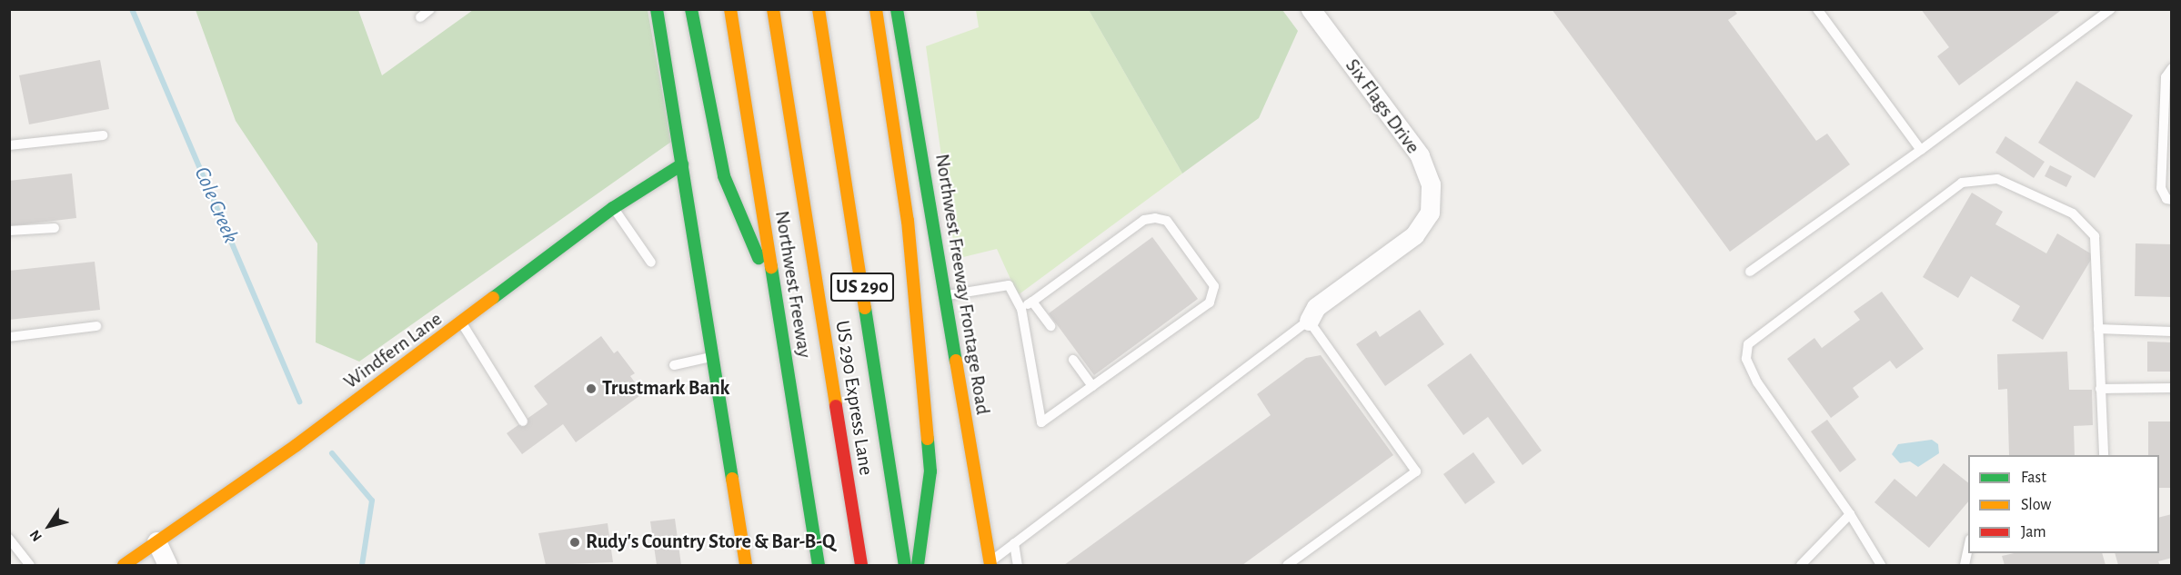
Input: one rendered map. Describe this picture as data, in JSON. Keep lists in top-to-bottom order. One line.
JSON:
{"streets":{"main road":["Northwest Freeway","Northwest Freeway Frontage Road","US 290","Windfern Lane","US 290 Express Lane"],"street":["Six Flags Drive"]},"water":["Cole Creek"],"places":["Trustmark Bank","Rudy's Country Store & Bar-B-Q"],"legend":["Fast","Slow","Jam"],"north":"bottom left"}
